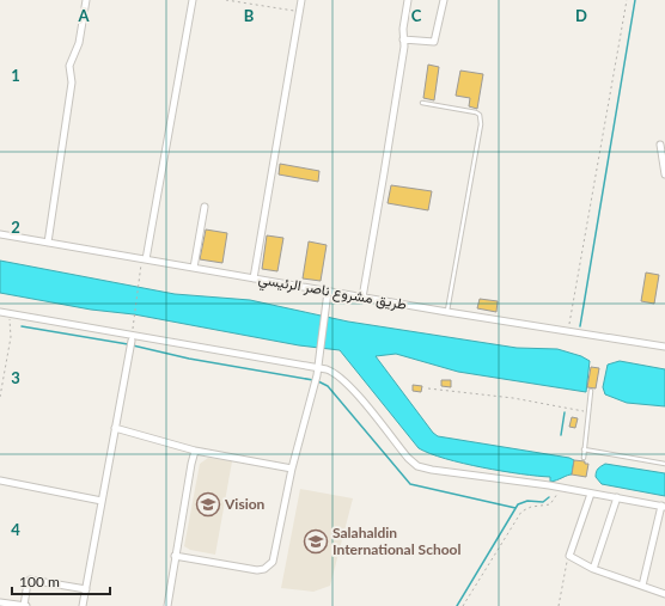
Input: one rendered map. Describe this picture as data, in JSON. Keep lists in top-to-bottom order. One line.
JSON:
{"streets":{"street":["طريق مشروع ناصر الرئيسي"]},"places":{"school or university":["Vision","Salahaldin International School"]},"scale_bar":"100 m","grid":{"columns":["A","B","C","D"],"rows":["1","2","3","4"]}}
